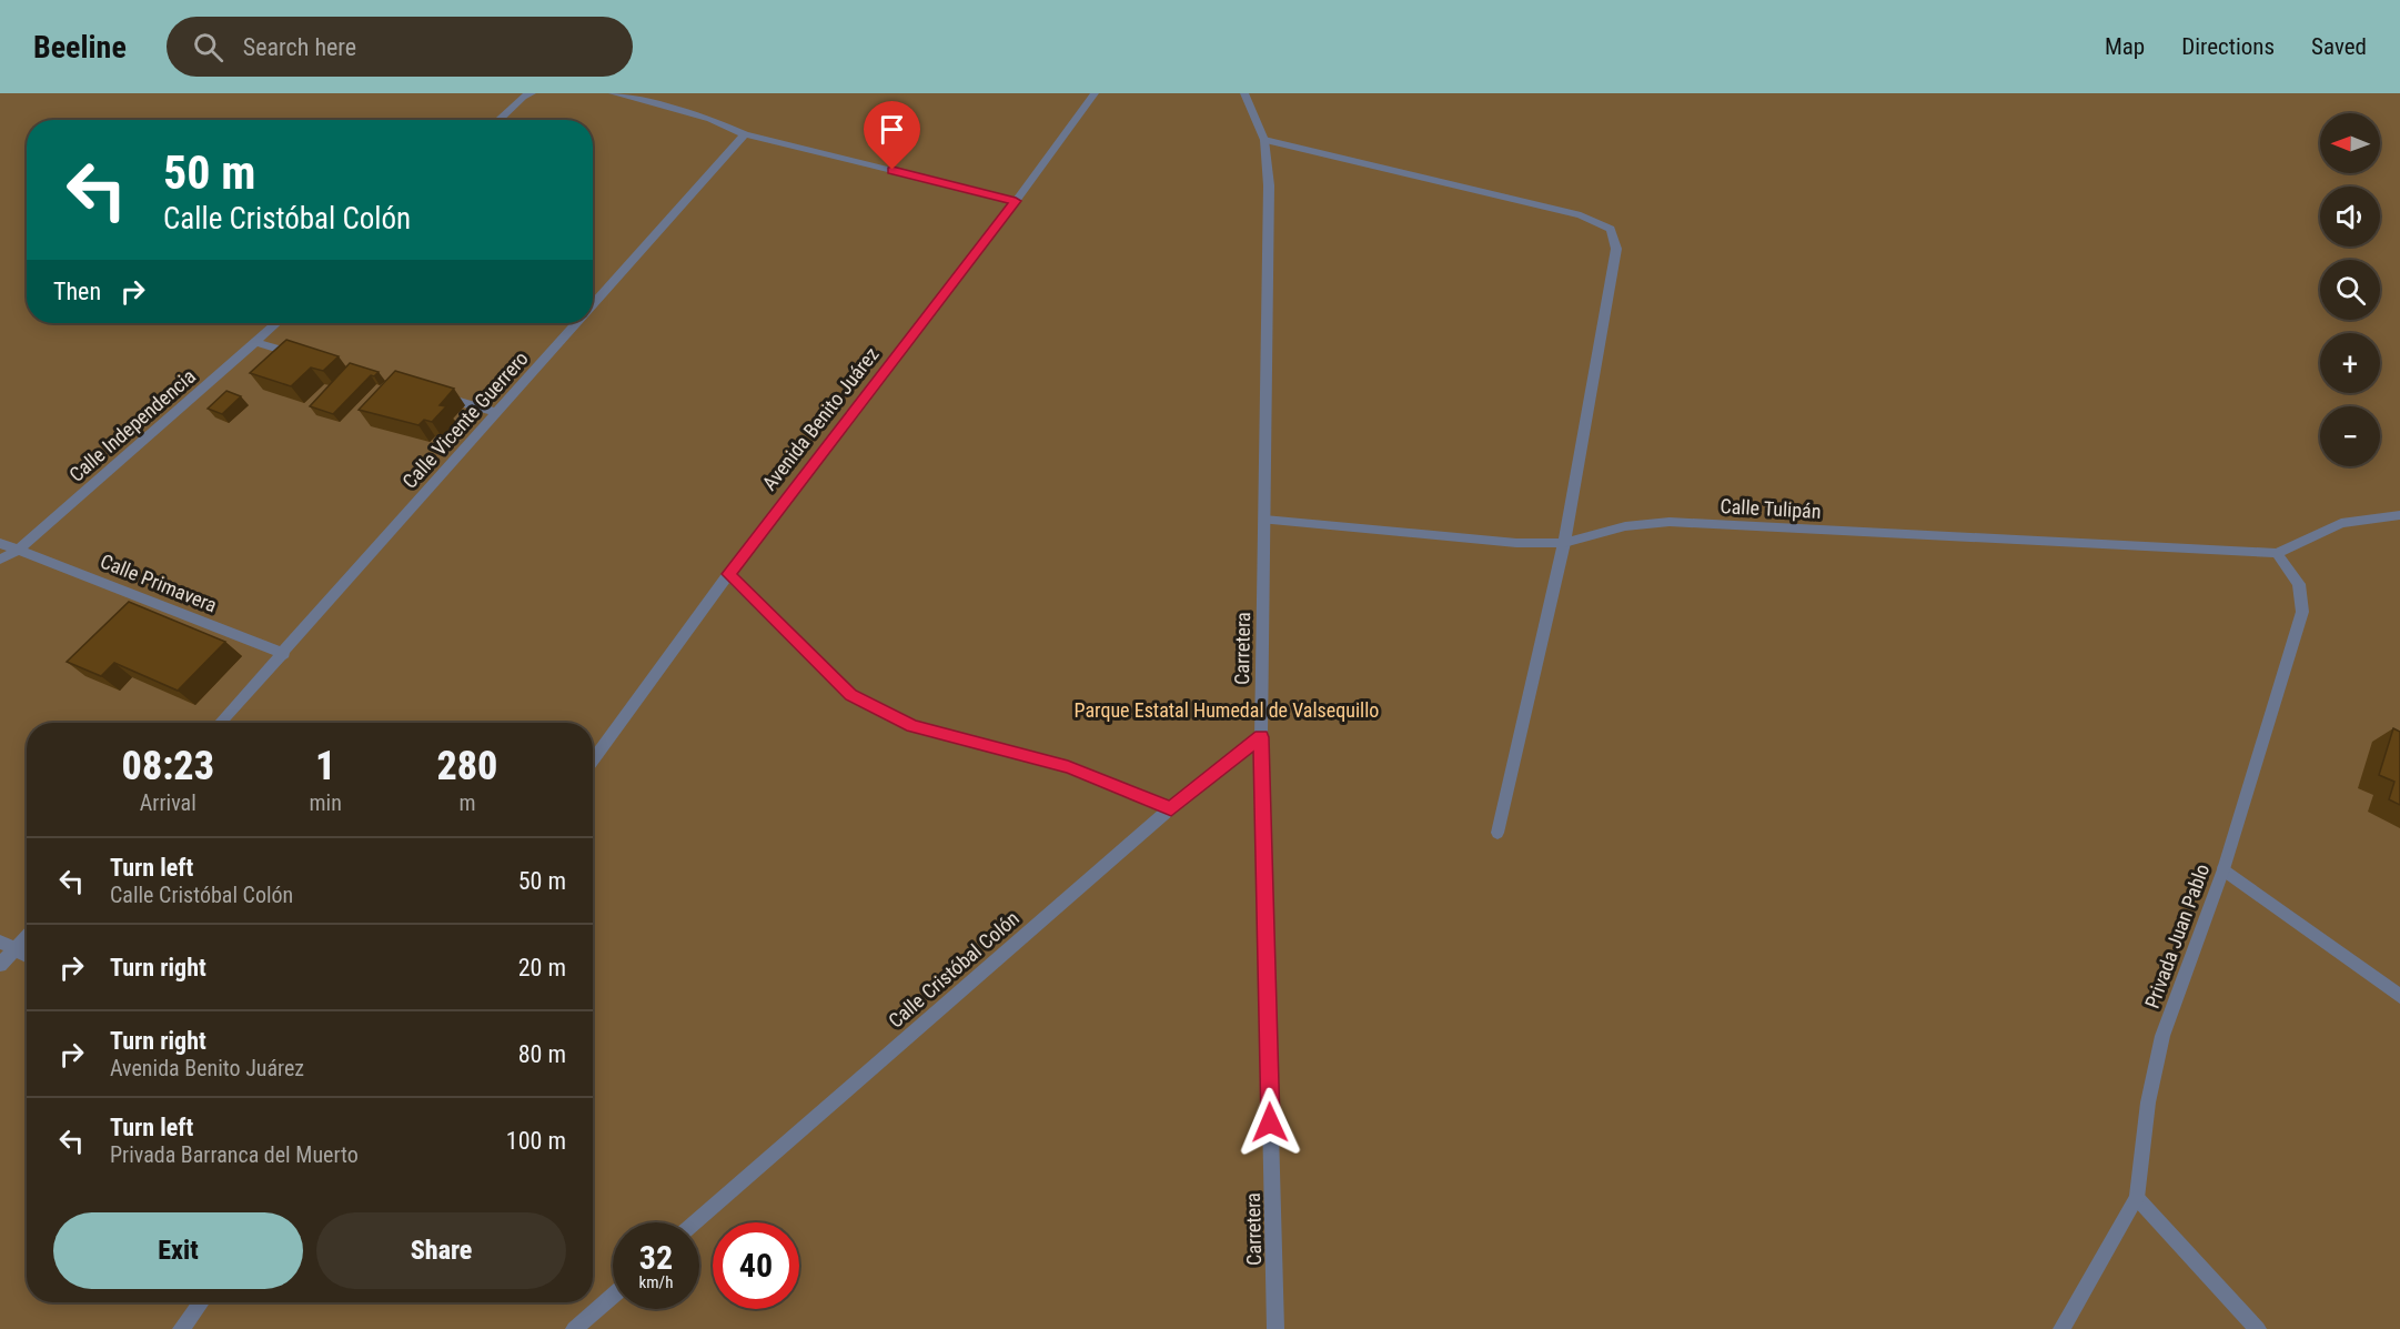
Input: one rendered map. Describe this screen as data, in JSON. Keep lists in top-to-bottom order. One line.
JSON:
{"streets":{"street":["Avenida Benito Juárez","Calle Vicente Guerrero","Calle Independencia","Calle Tulipán","Calle Primavera","Carretera","Privada Juan Pablo","Calle Cristóbal Colón"]},"crossings":[["Calle Vicente Guerrero","Calle Primavera"],["Calle Independencia","Calle Primavera"],["Calle Tulipán","Carretera"],["Calle Tulipán","Privada Juan Pablo"],["Carretera","Calle Cristóbal Colón"]],"parks":["Parque Estatal Humedal de Valsequillo"],"north":"left","page":{"header":"Beeline","search":"Search here","nav":["Map","Directions","Saved"],"map_buttons":["+","−"],"turn":["50 m","Calle Cristóbal Colón"],"then":"Then","eta":["08:23","Arrival","1","min","280","m"],"list":[{"name":"Turn left","note":"Calle Cristóbal Colón","value":"50 m"},{"name":"Turn right","value":"20 m"},{"name":"Turn right","note":"Avenida Benito Juárez","value":"80 m"},{"name":"Turn left","note":"Privada Barranca del Muerto","value":"100 m"}],"buttons":["Exit","Share"],"speed":"32 km/h","limit":"40"}}
